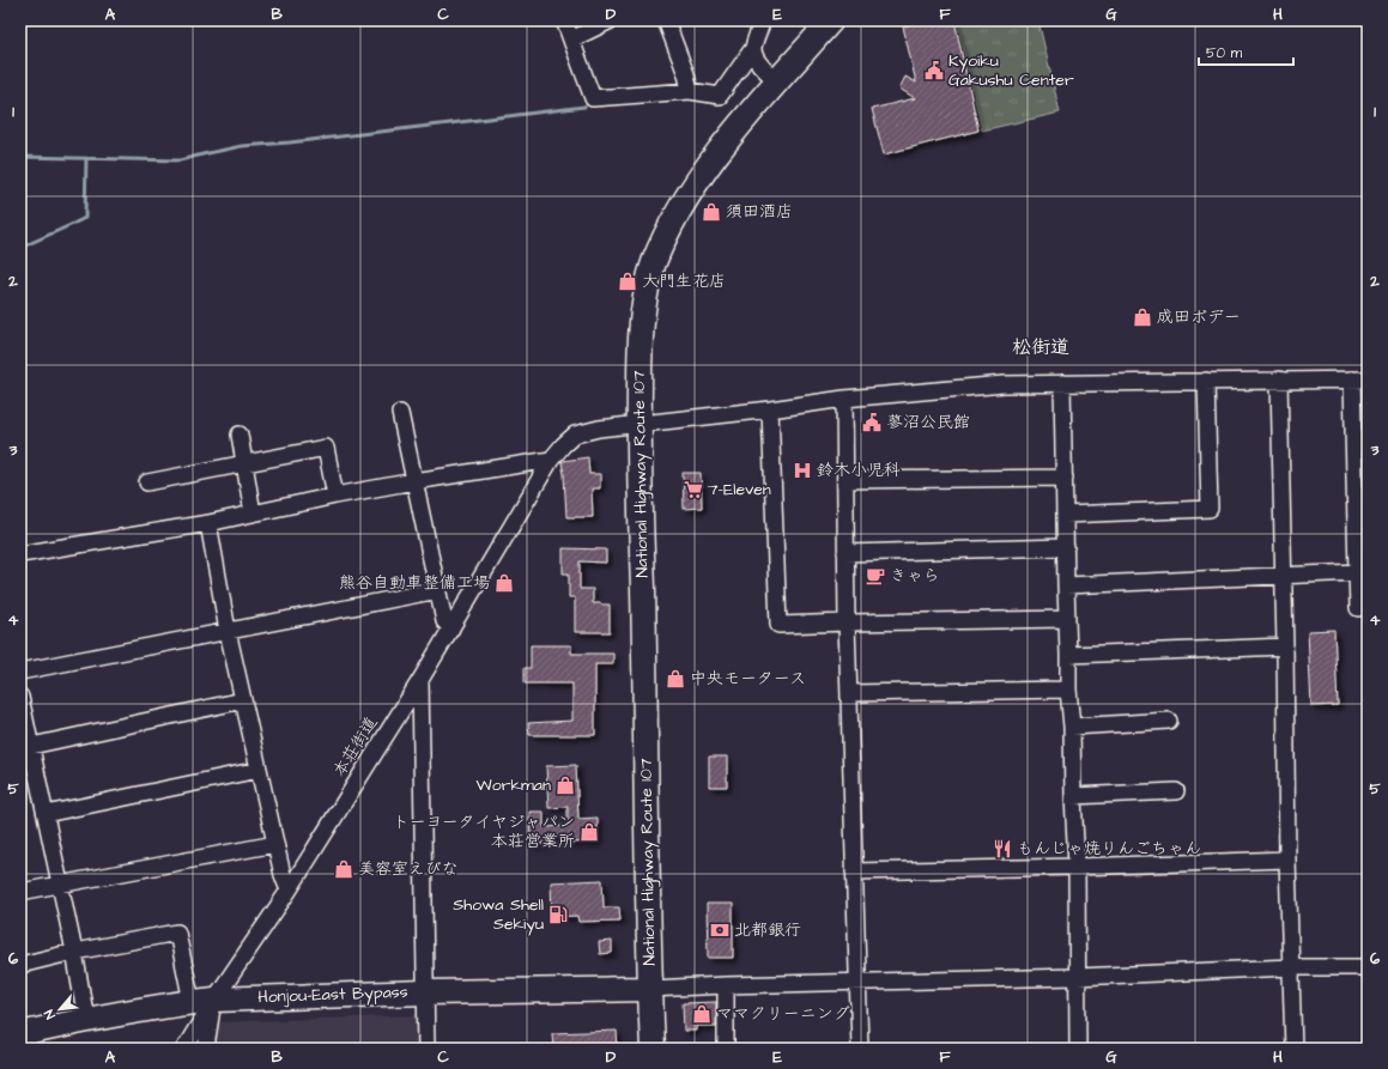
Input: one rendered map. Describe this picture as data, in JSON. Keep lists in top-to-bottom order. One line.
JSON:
{"streets":{"highway":["National Highway Route 107","Honjou-East Bypass"],"street":["本荘街道"]},"crossings":[["National Highway Route 107","本荘街道"],["National Highway Route 107","Honjou-East Bypass"],["本荘街道","Honjou-East Bypass"]],"districts":["松街道"],"places":{"public building":["Kyoiku Gakushu Center","蓼沼公民館"],"shop":["須田酒店","大門生花店","成田ボデー","熊谷自動車整備工場","中央モータース","Workman","トーヨータイヤジャパン 本荘営業所","美容室えびな","ママクリーニング"],"hospital":["鈴木小児科"],"supermarket":["7-Eleven"],"cafe":["きゃら"],"restaurant":["もんじゃ焼りんごちゃん"],"fuel station":["Showa Shell Sekiyu"],"bank":["北都銀行"]},"scale_bar":"50 m","north":"bottom left","grid":{"columns":["A","B","C","D","E","F","G","H"],"rows":["1","2","3","4","5","6"]}}
